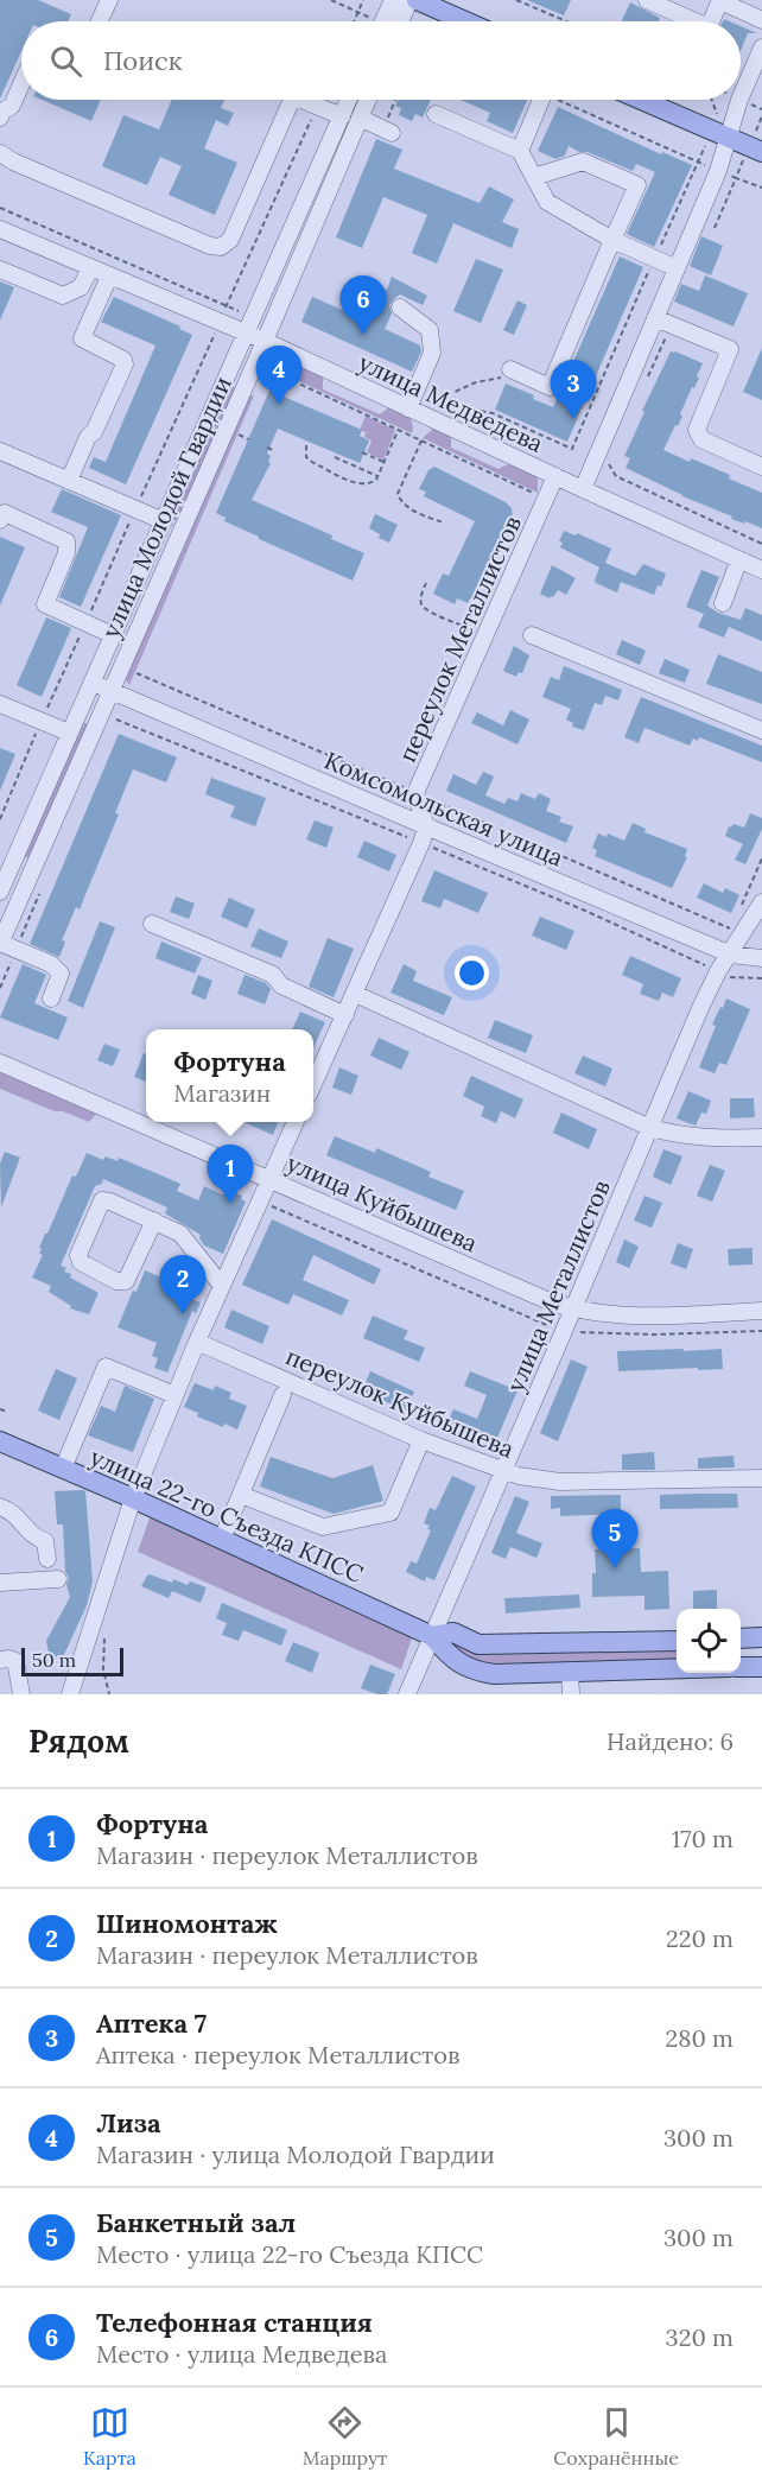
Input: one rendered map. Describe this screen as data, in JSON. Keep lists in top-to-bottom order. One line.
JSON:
{"streets":{"main road":["улица 22-го Съезда КПСС"],"street":["улица Медведева","улица Молодой Гвардии","переулок Металлистов","Комсомольская улица","улица Куйбышева","улица Металлистов","переулок Куйбышева"]},"crossings":[["улица Медведева","улица Молодой Гвардии"],["улица Медведева","переулок Металлистов"],["улица Молодой Гвардии","Комсомольская улица"],["переулок Металлистов","Комсомольская улица"],["Комсомольская улица","улица Металлистов"],["улица Куйбышева","улица Металлистов"],["улица Металлистов","переулок Куйбышева"],["улица Металлистов","улица 22-го Съезда КПСС"]],"scale_bar":"50 m","page":{"search":"Поиск","pins":["6","4","3","1","2","5"],"popup":["Фортуна","Магазин"],"scale":"50 m","heading":["Рядом","Найдено: 6"],"list":[{"mark":"1","name":"Фортуна","note":"Магазин · переулок Металлистов","value":"170 m"},{"mark":"2","name":"Шиномонтаж","note":"Магазин · переулок Металлистов","value":"220 m"},{"mark":"3","name":"Аптека 7","note":"Аптека · переулок Металлистов","value":"280 m"},{"mark":"4","name":"Лиза","note":"Магазин · улица Молодой Гвардии","value":"300 m"},{"mark":"5","name":"Банкетный зал","note":"Место · улица 22-го Съезда КПСС","value":"300 m"},{"mark":"6","name":"Телефонная станция","note":"Место · улица Медведева","value":"320 m"}],"nav":["Карта","Маршрут","Сохранённые"]}}
